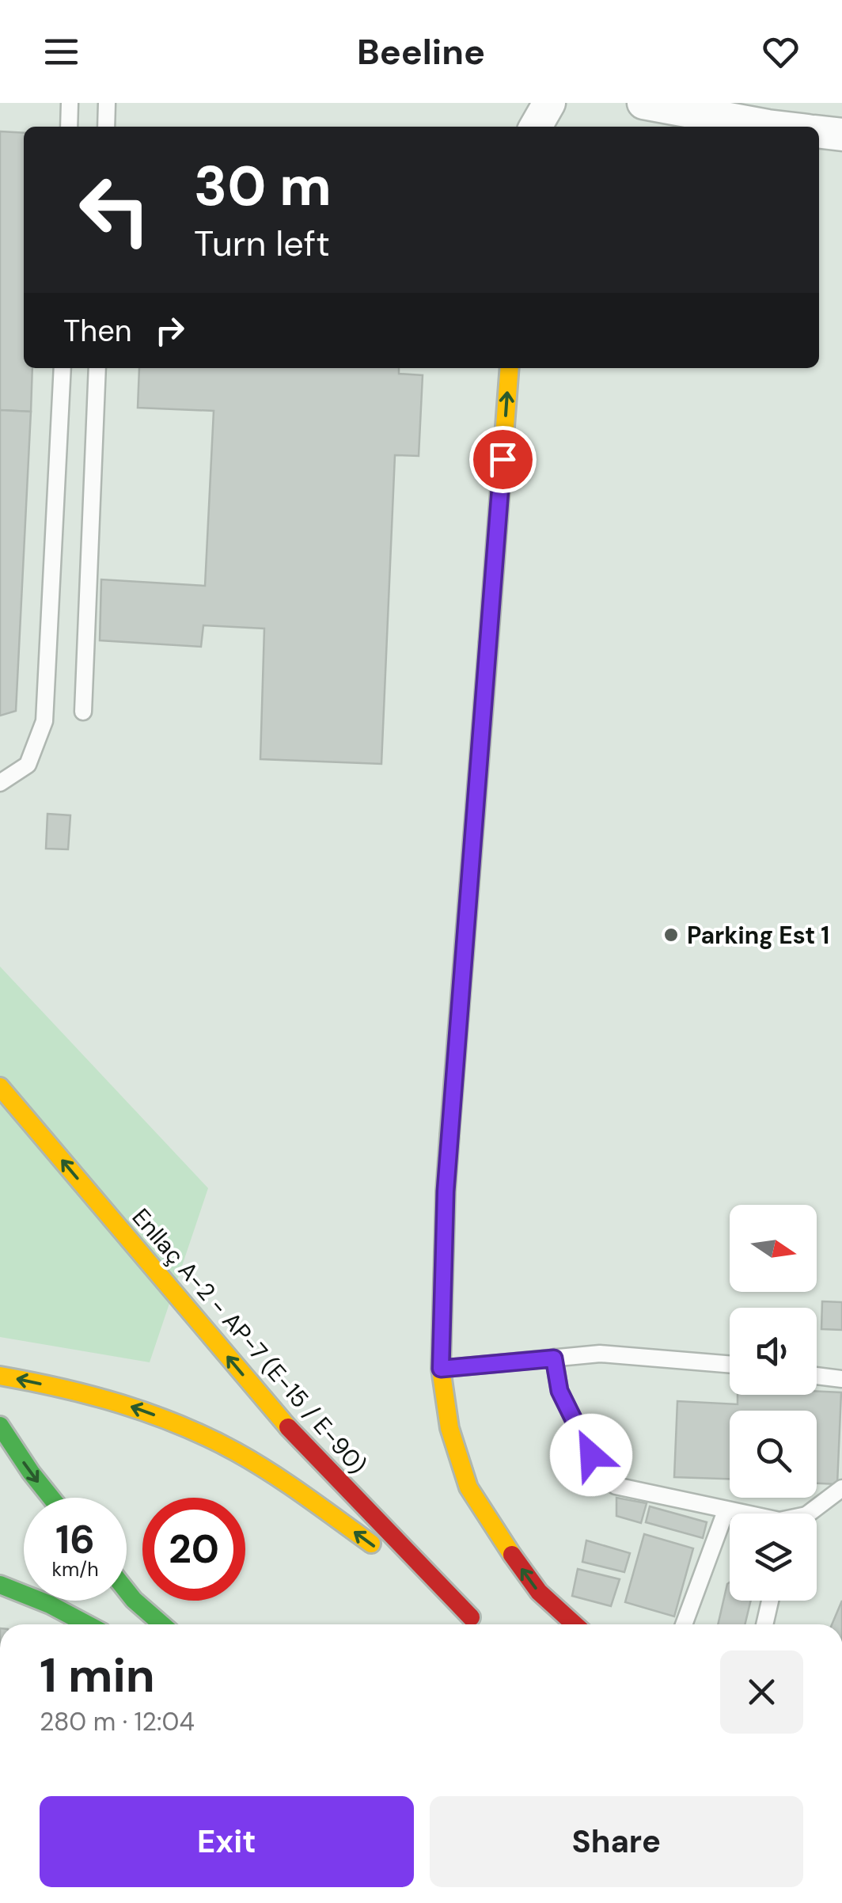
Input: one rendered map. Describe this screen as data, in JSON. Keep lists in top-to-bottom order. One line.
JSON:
{"streets":{"main road":["Enllaç A-2 - AP-7 (E-15 / E-90)"]},"places":["Parking Est 1"],"north":"right","page":{"header":"Beeline","turn":["30 m","Turn left"],"then":"Then","speed":"16 km/h","limit":"20","heading":["1 min","280 m · 12:04"],"buttons":["Exit","Share"]}}
